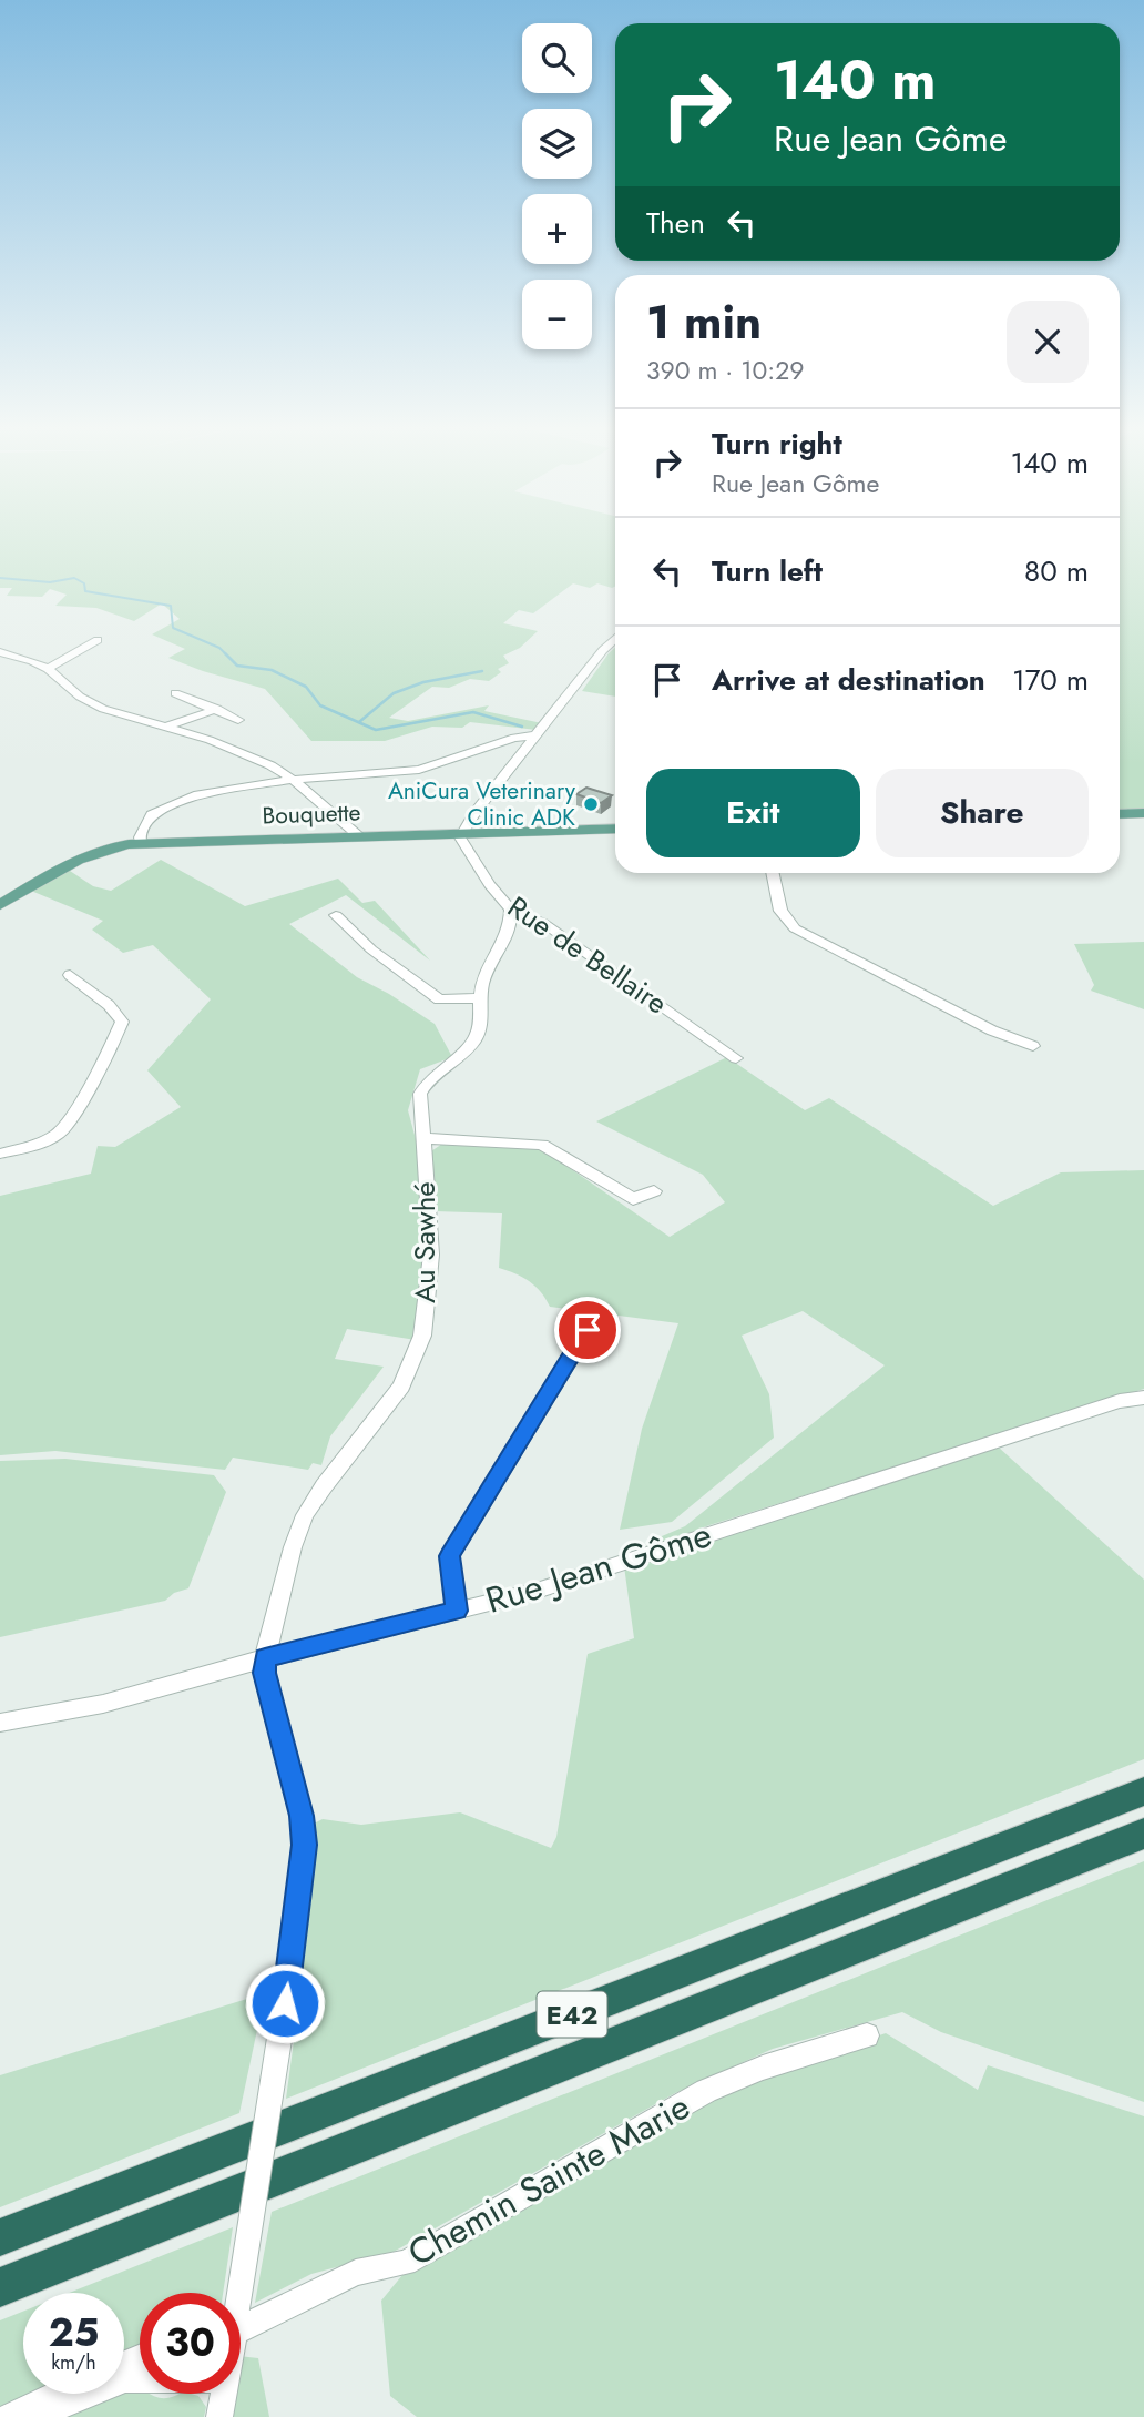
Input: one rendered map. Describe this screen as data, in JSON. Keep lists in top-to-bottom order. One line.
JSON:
{"streets":{"highway":["E42"],"main road":["Bouquette"],"street":["Rue de Bellaire","Au Sawhé","Rue Jean Gôme","Chemin Sainte Marie"]},"crossings":[["Bouquette","Rue de Bellaire"],["Rue de Bellaire","Au Sawhé"],["Au Sawhé","Rue Jean Gôme"]],"places":["AniCura Veterinary Clinic ADK"],"page":{"map_buttons":["+","−"],"turn":["140 m","Rue Jean Gôme"],"then":"Then","heading":["1 min","390 m · 10:29"],"list":[{"name":"Turn right","note":"Rue Jean Gôme","value":"140 m"},{"name":"Turn left","value":"80 m"},{"name":"Arrive at destination","value":"170 m"}],"buttons":["Exit","Share"],"speed":"25 km/h","limit":"30"}}
